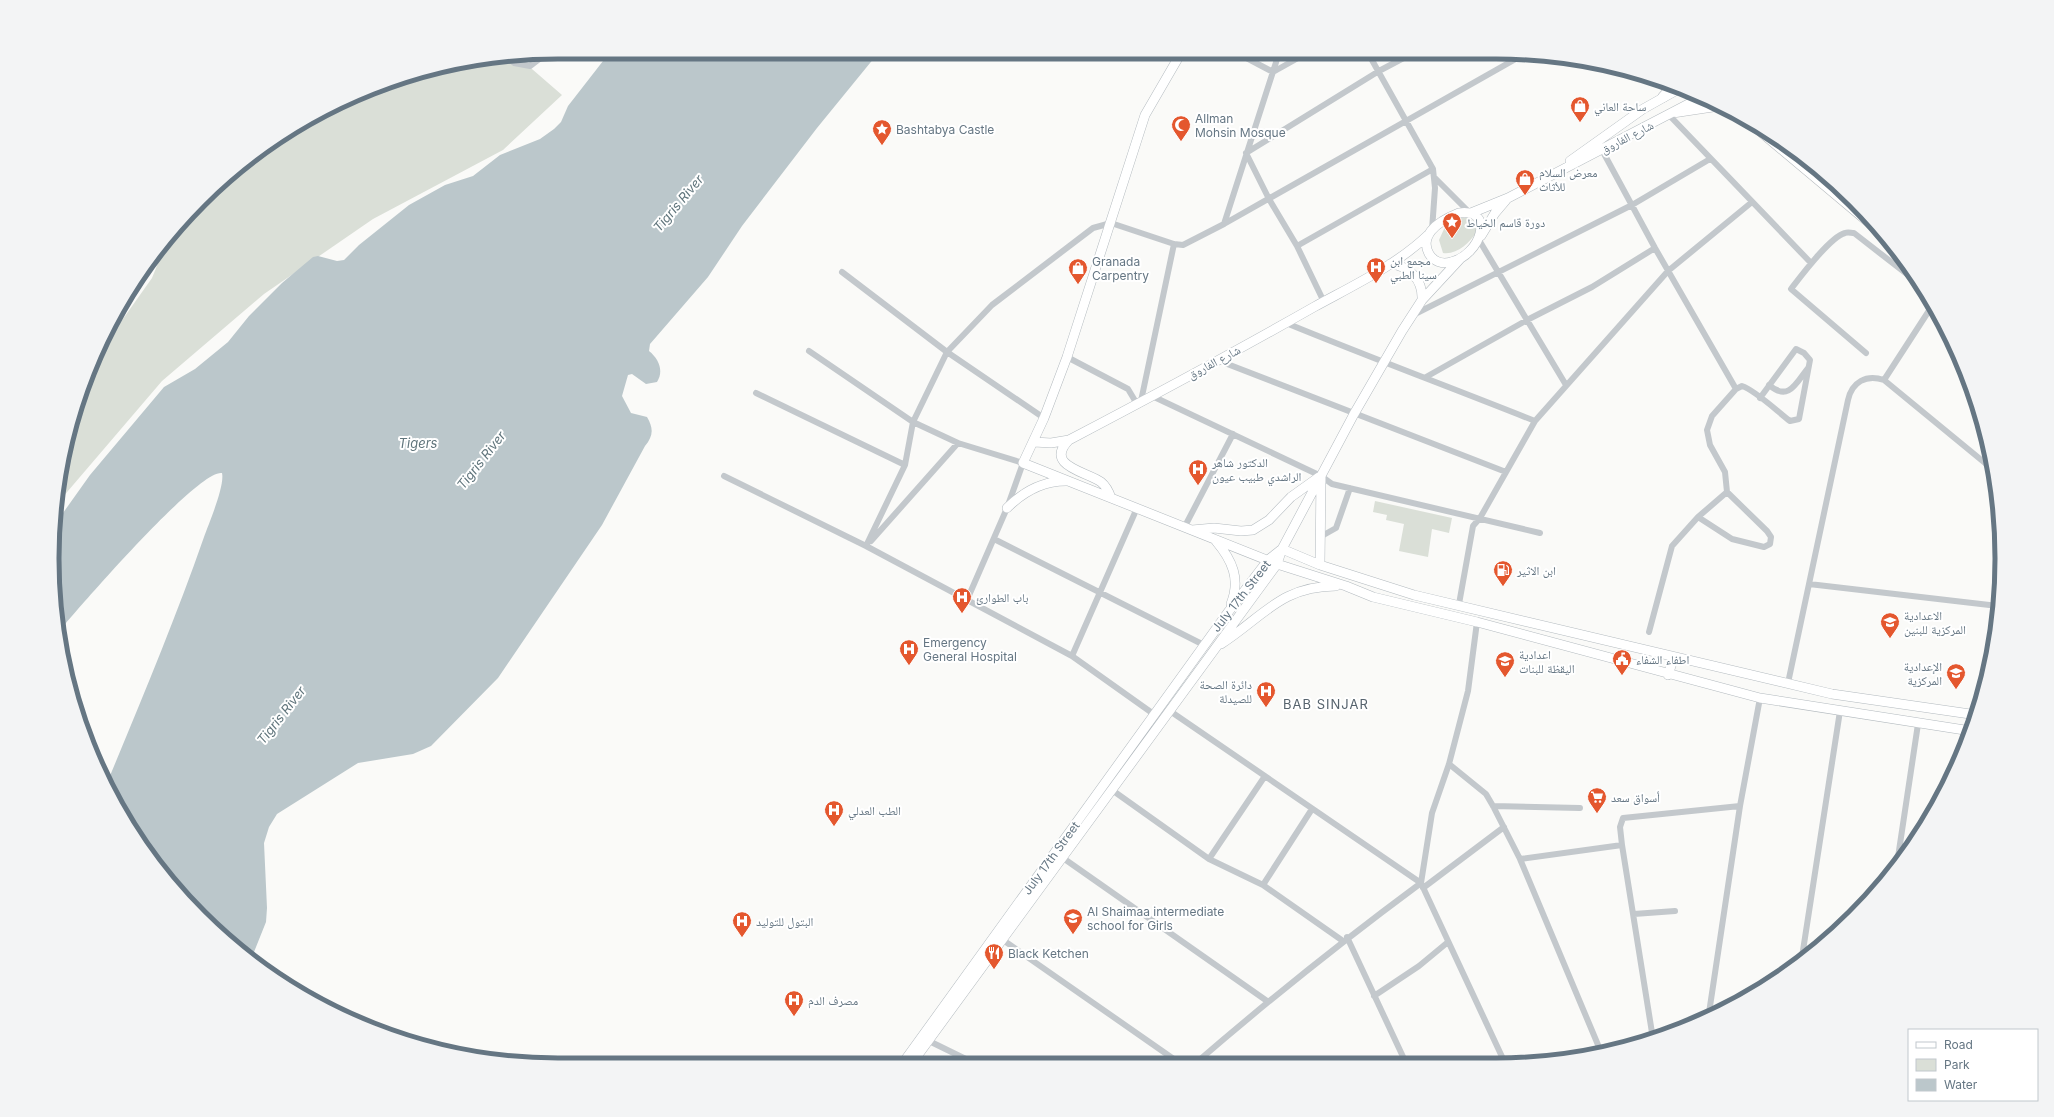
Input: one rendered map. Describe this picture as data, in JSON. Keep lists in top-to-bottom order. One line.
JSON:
{"streets":{"main road":["شارع الفاروق","July 17th Street"]},"crossings":[["شارع الفاروق","July 17th Street"]],"districts":["BAB SINJAR"],"water":["Tigris River","Tigers"],"places":{"shop":["ساحة العاني","معرض السلام للأثاث","Granada Carpentry"],"mosque":["Allman Mohsin Mosque"],"place":["Bashtabya Castle","دورة قاسم الخياط"],"hospital":["مجمع ابن سينا الطبي","الدكتور شاهر الراشدي طبيب عيون","باب الطوارئ","Emergency General Hospital","دائرة الصحة للصيدلة","الطب العدلي","البتول للتوليد","مصرف الدم"],"fuel station":["ابن الاثير"],"school or university":["الاعدادية المركزية للبنين","اعدادية اليقظة للبنات","الإعدادية المركزية","Al Shaimaa intermediate school for Girls"],"public building":["اطفاء الشفاء"],"supermarket":["أسواق سعد"],"restaurant":["Black Ketchen"]},"legend":["Road","Park","Water"]}
